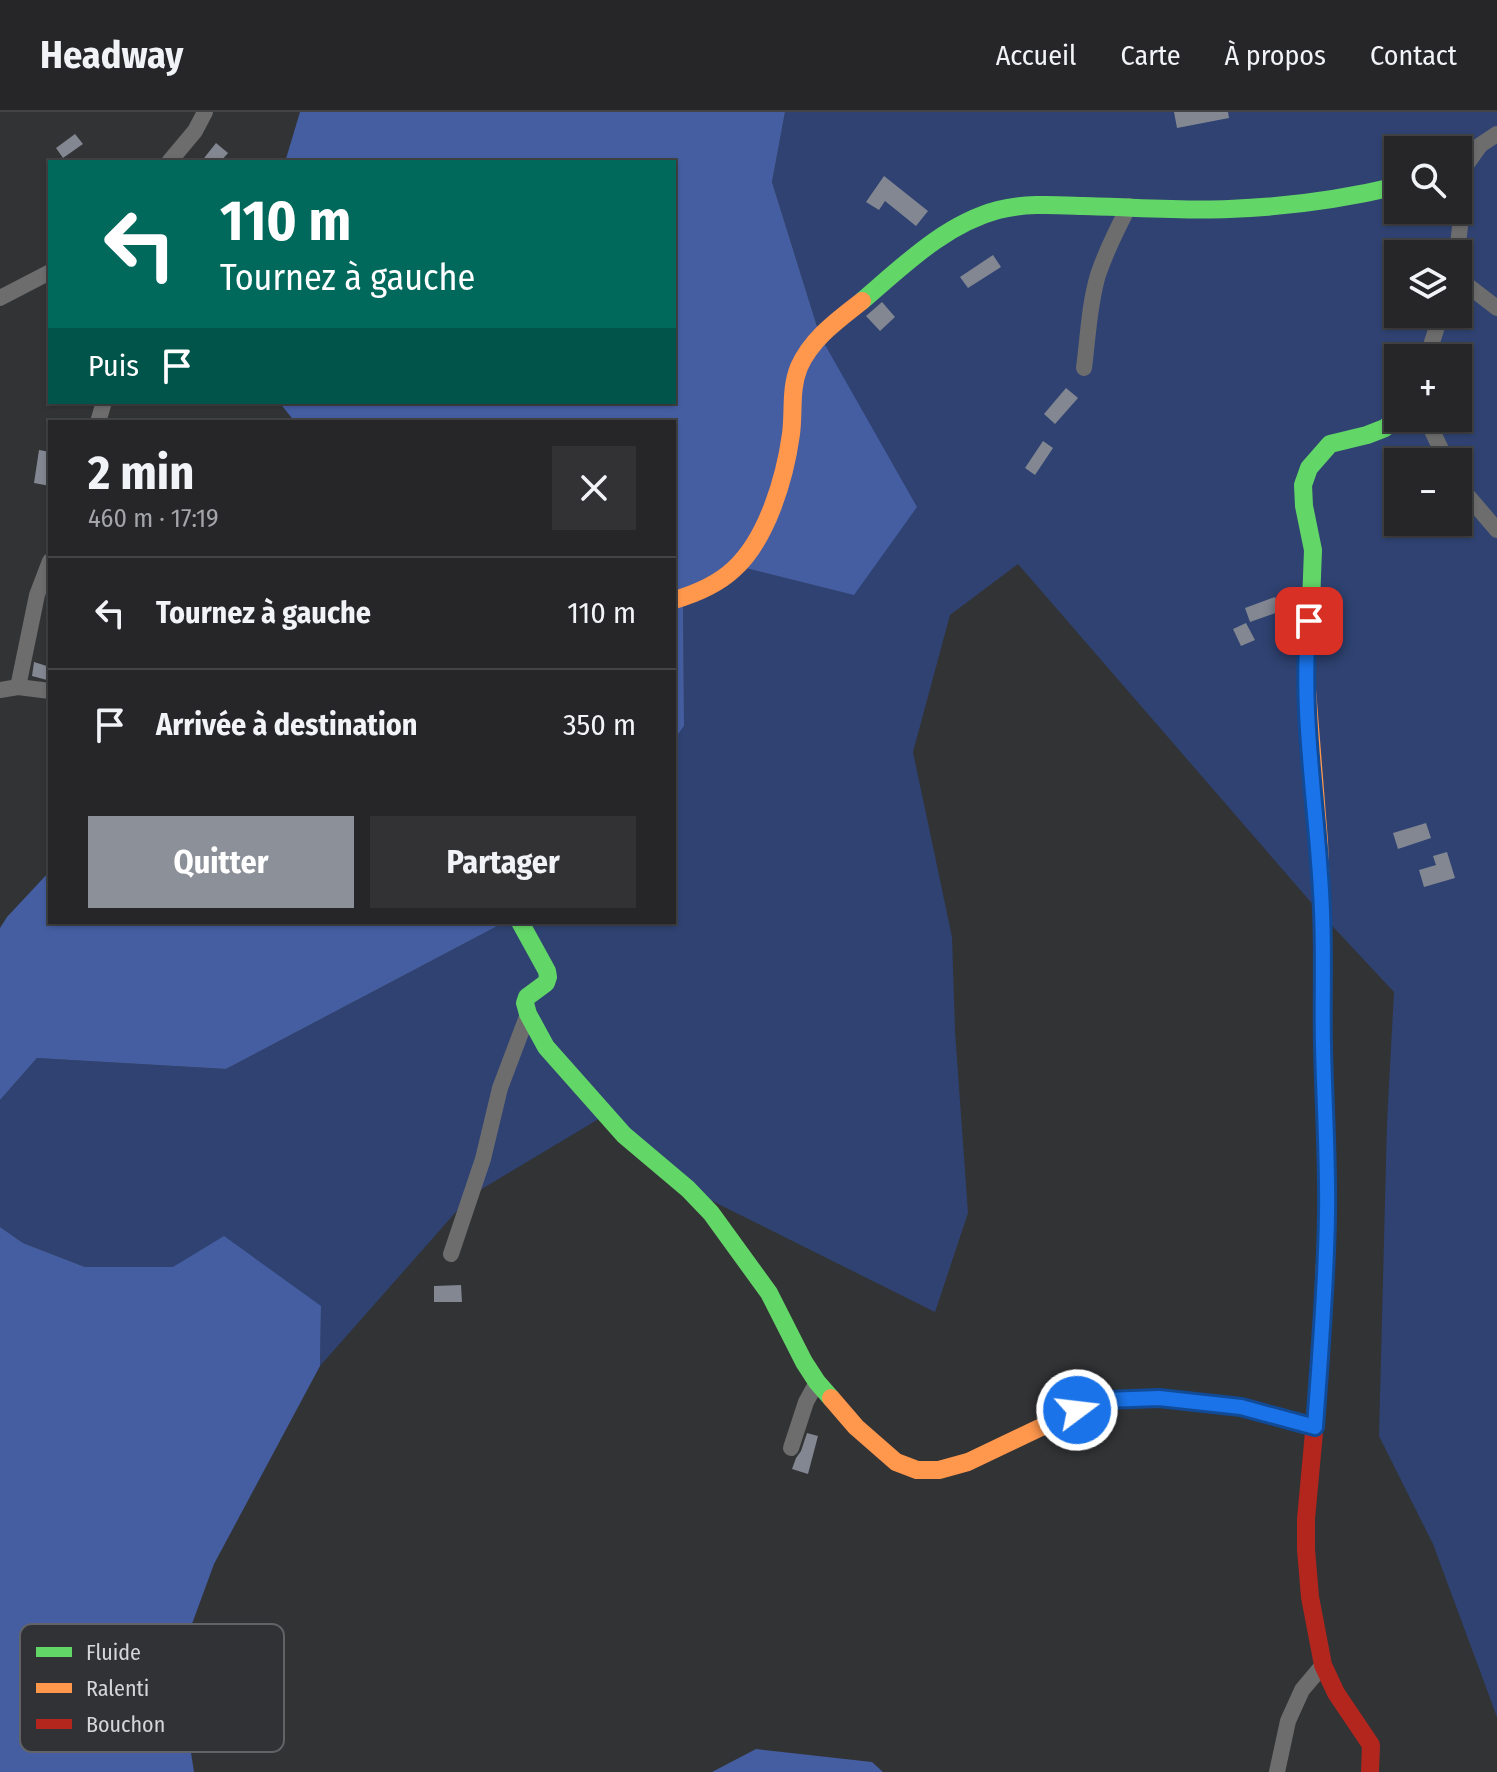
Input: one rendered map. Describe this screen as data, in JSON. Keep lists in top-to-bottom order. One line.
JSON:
{"legend":["Fluide","Ralenti","Bouchon"],"page":{"header":"Headway","nav":["Accueil","Carte","À propos","Contact"],"map_buttons":["+","−"],"turn":["110 m","Tournez à gauche"],"then":"Puis","heading":["2 min","460 m · 17:19"],"list":[{"name":"Tournez à gauche","value":"110 m"},{"name":"Arrivée à destination","value":"350 m"}],"buttons":["Quitter","Partager"]}}
